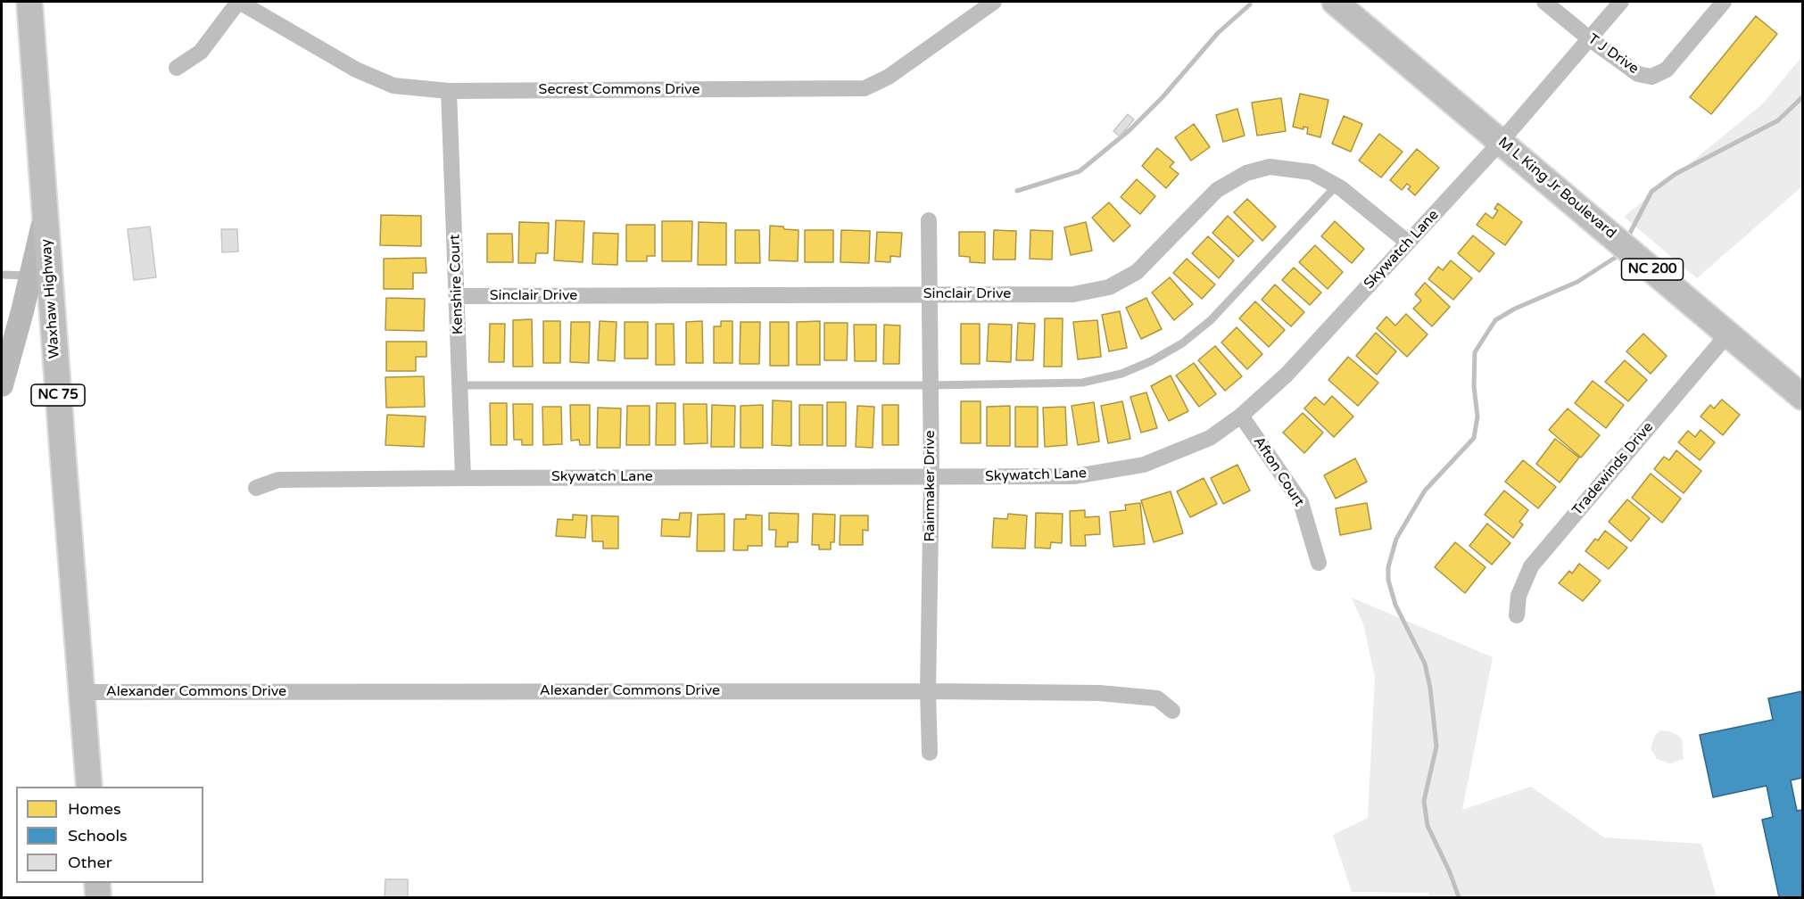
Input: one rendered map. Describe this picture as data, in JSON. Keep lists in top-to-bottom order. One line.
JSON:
{"streets":{"main road":["M L King Jr Boulevard","NC 200","Waxhaw Highway","NC 75"],"street":["T J Drive","Secrest Commons Drive","Skywatch Lane","Kenshire Court","Sinclair Drive","Tradewinds Drive","Afton Court","Rainmaker Drive","Alexander Commons Drive"]},"crossings":[["T J Drive","Skywatch Lane"],["Secrest Commons Drive","Kenshire Court"],["M L King Jr Boulevard","Skywatch Lane"],["M L King Jr Boulevard","Tradewinds Drive"],["Skywatch Lane","Kenshire Court"],["Skywatch Lane","Sinclair Drive"],["Skywatch Lane","Afton Court"],["Skywatch Lane","Rainmaker Drive"],["Kenshire Court","Sinclair Drive"],["Sinclair Drive","Rainmaker Drive"],["Waxhaw Highway","Alexander Commons Drive"],["Rainmaker Drive","Alexander Commons Drive"]],"legend":["Homes","Schools","Other"]}
